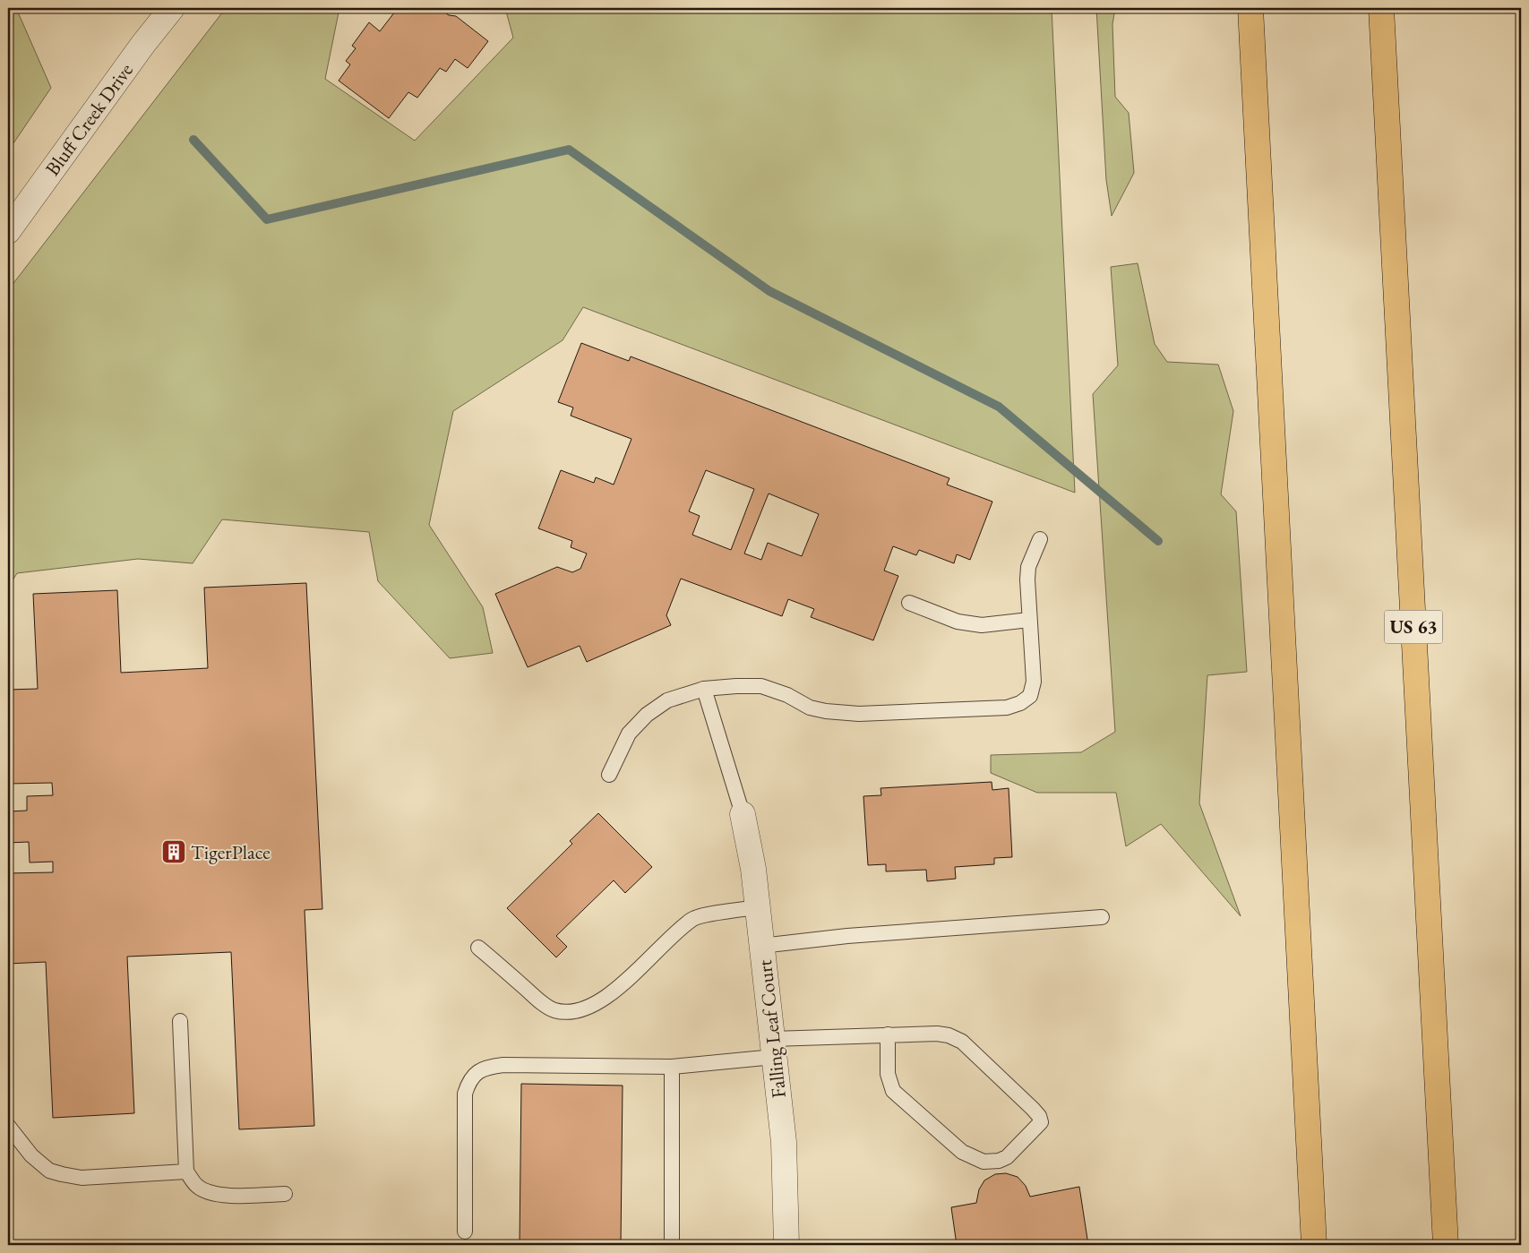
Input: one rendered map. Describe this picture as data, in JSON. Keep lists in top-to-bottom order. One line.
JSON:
{"streets":{"highway":["US 63"],"street":["Bluff Creek Drive","Falling Leaf Court"]},"places":{"building":["TigerPlace"]}}
